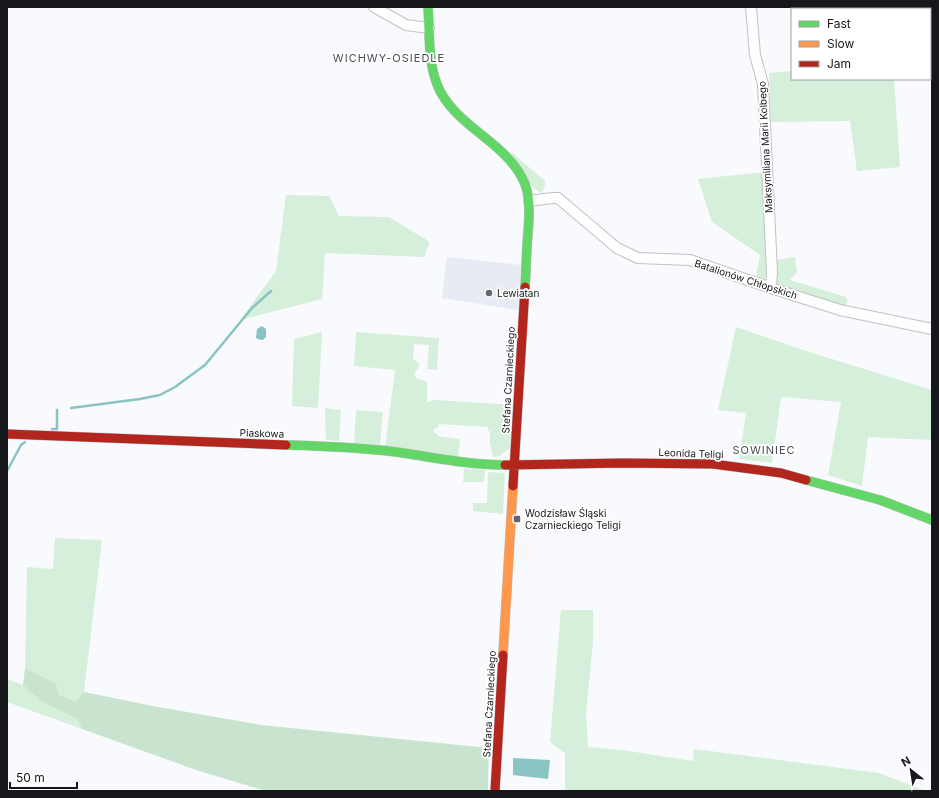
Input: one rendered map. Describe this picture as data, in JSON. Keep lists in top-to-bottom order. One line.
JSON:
{"streets":{"street":["Maksymiliana Marii Kolbego","Batalionów Chłopskich","Stefana Czarnieckiego","Piaskowa","Leonida Teligi"]},"crossings":[["Maksymiliana Marii Kolbego","Batalionów Chłopskich"],["Batalionów Chłopskich","Stefana Czarnieckiego"],["Stefana Czarnieckiego","Piaskowa"],["Stefana Czarnieckiego","Leonida Teligi"],["Piaskowa","Leonida Teligi"]],"districts":["WICHWY-OSIEDLE","SOWINIEC"],"places":{"other":["Lewiatan"],"transit":["Wodzisław Śląski Czarnieckiego Teligi"]},"legend":["Fast","Slow","Jam"],"scale_bar":"50 m","north":"top left"}
